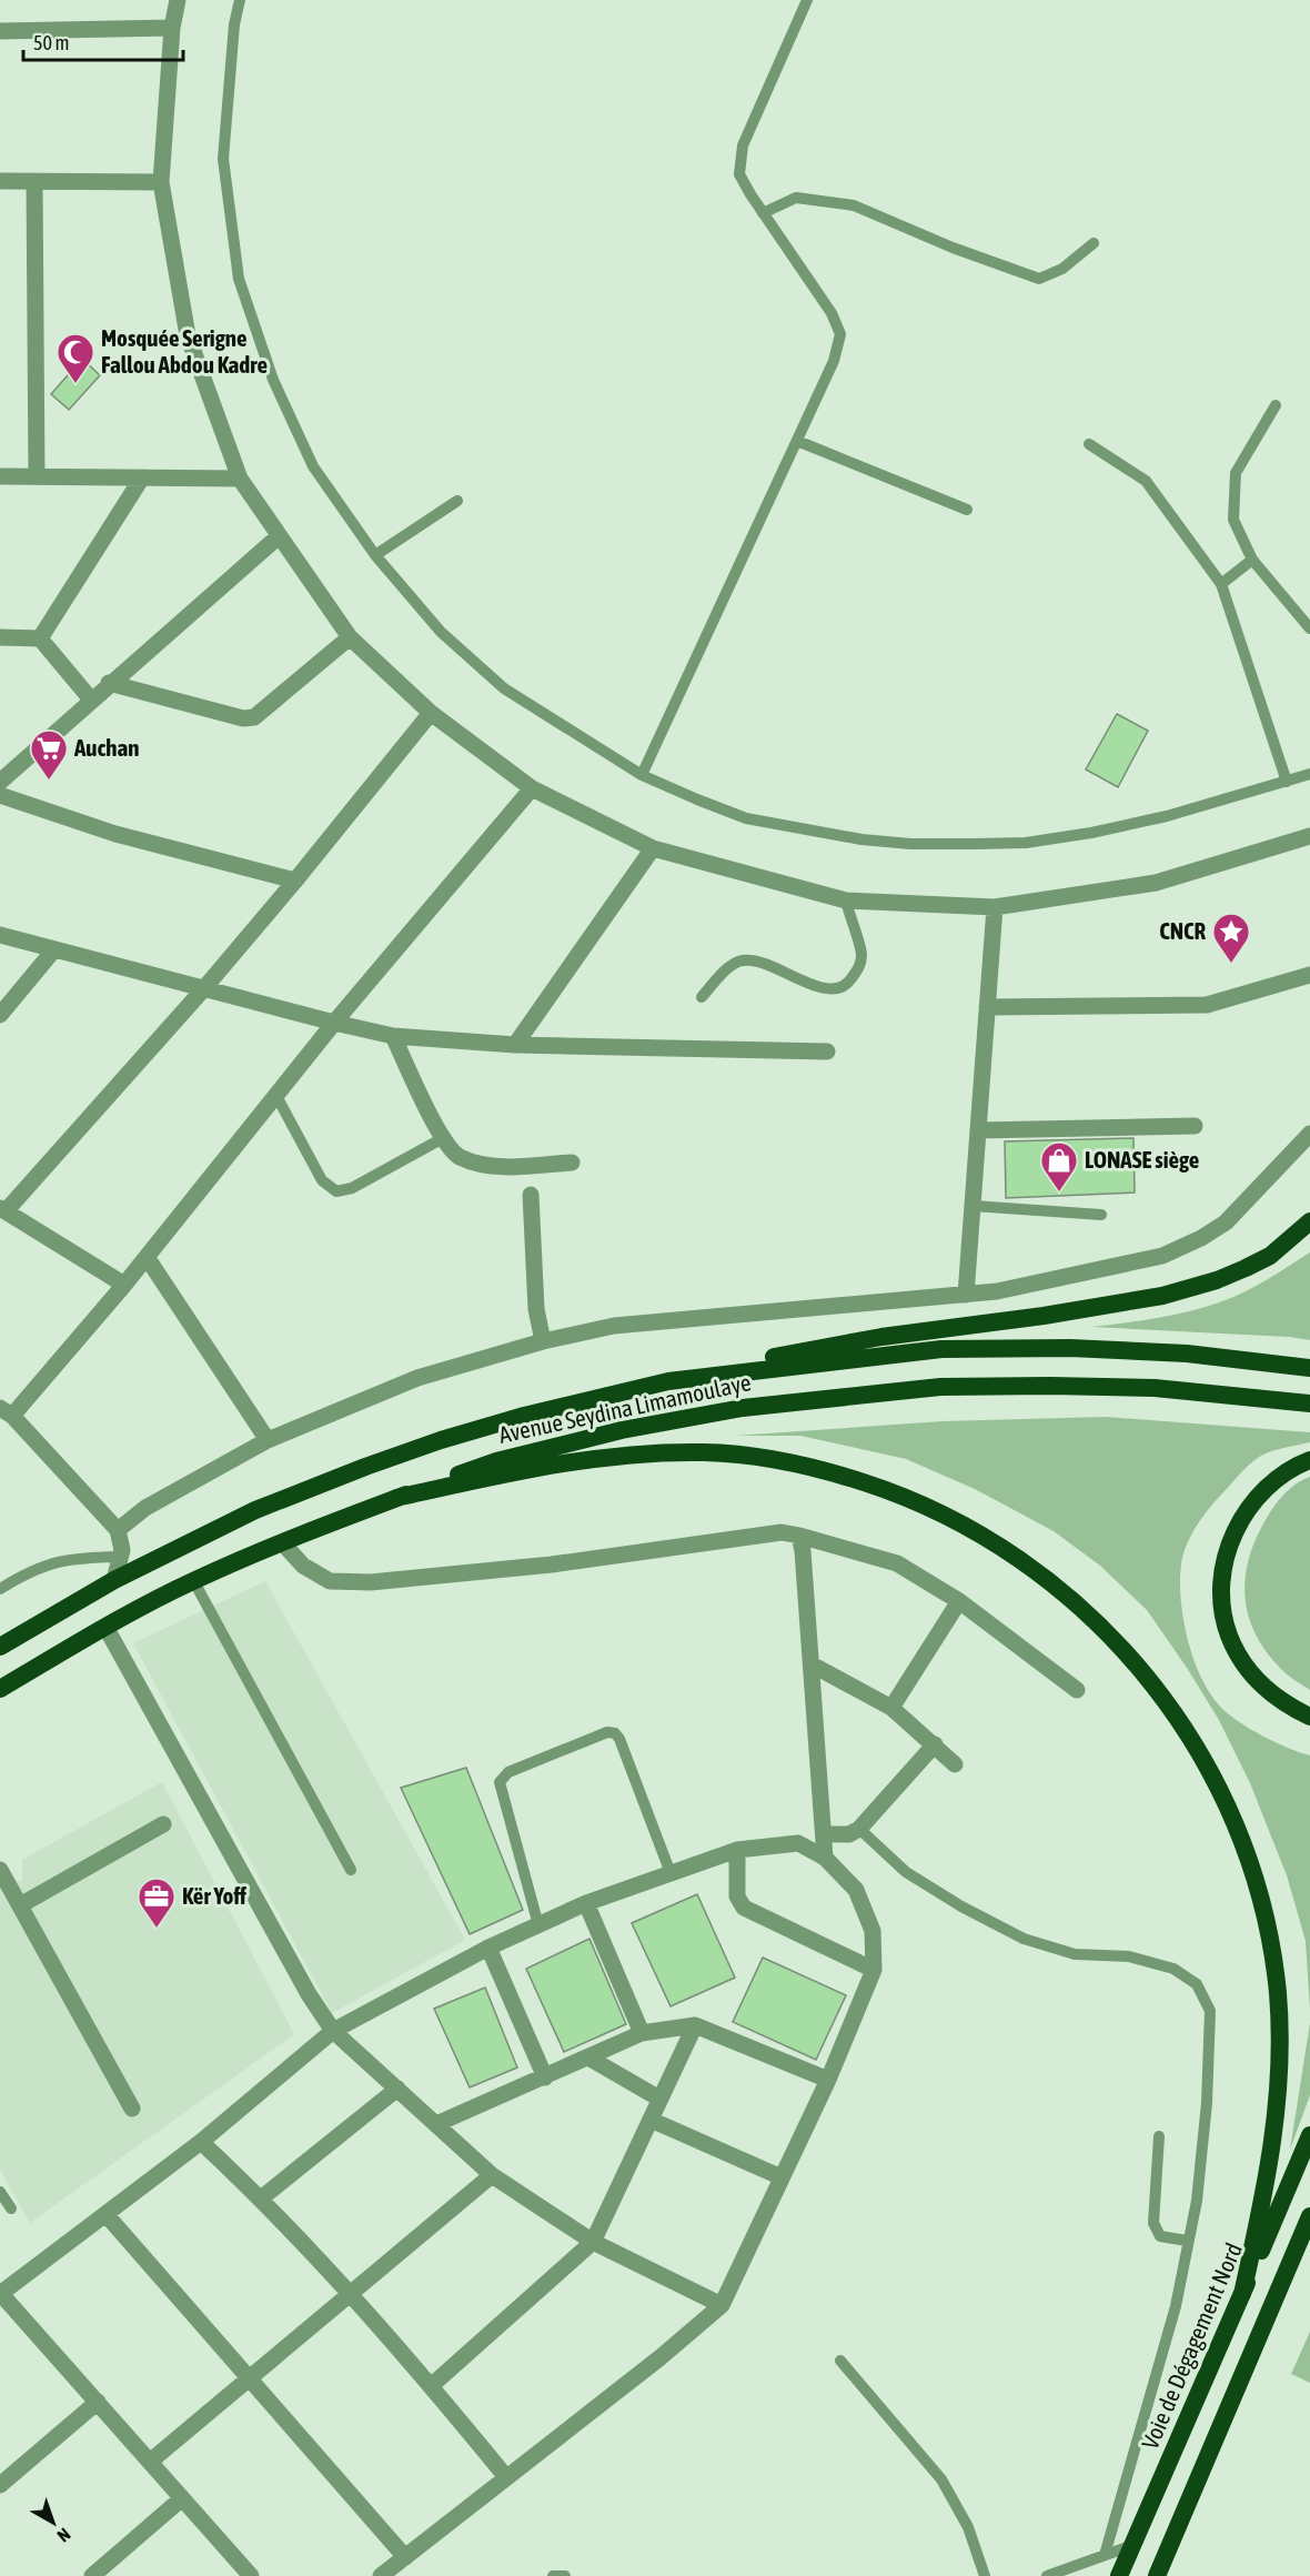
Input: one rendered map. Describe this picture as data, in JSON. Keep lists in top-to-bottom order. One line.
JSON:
{"streets":{"highway":["Avenue Seydina Limamoulaye","Voie de Dégagement Nord"]},"places":{"mosque":["Mosquée Serigne Fallou Abdou Kadre"],"supermarket":["Auchan"],"place":["CNCR"],"shop":["LONASE siège"],"office":["Kër Yoff"]},"scale_bar":"50 m","north":"bottom right"}
